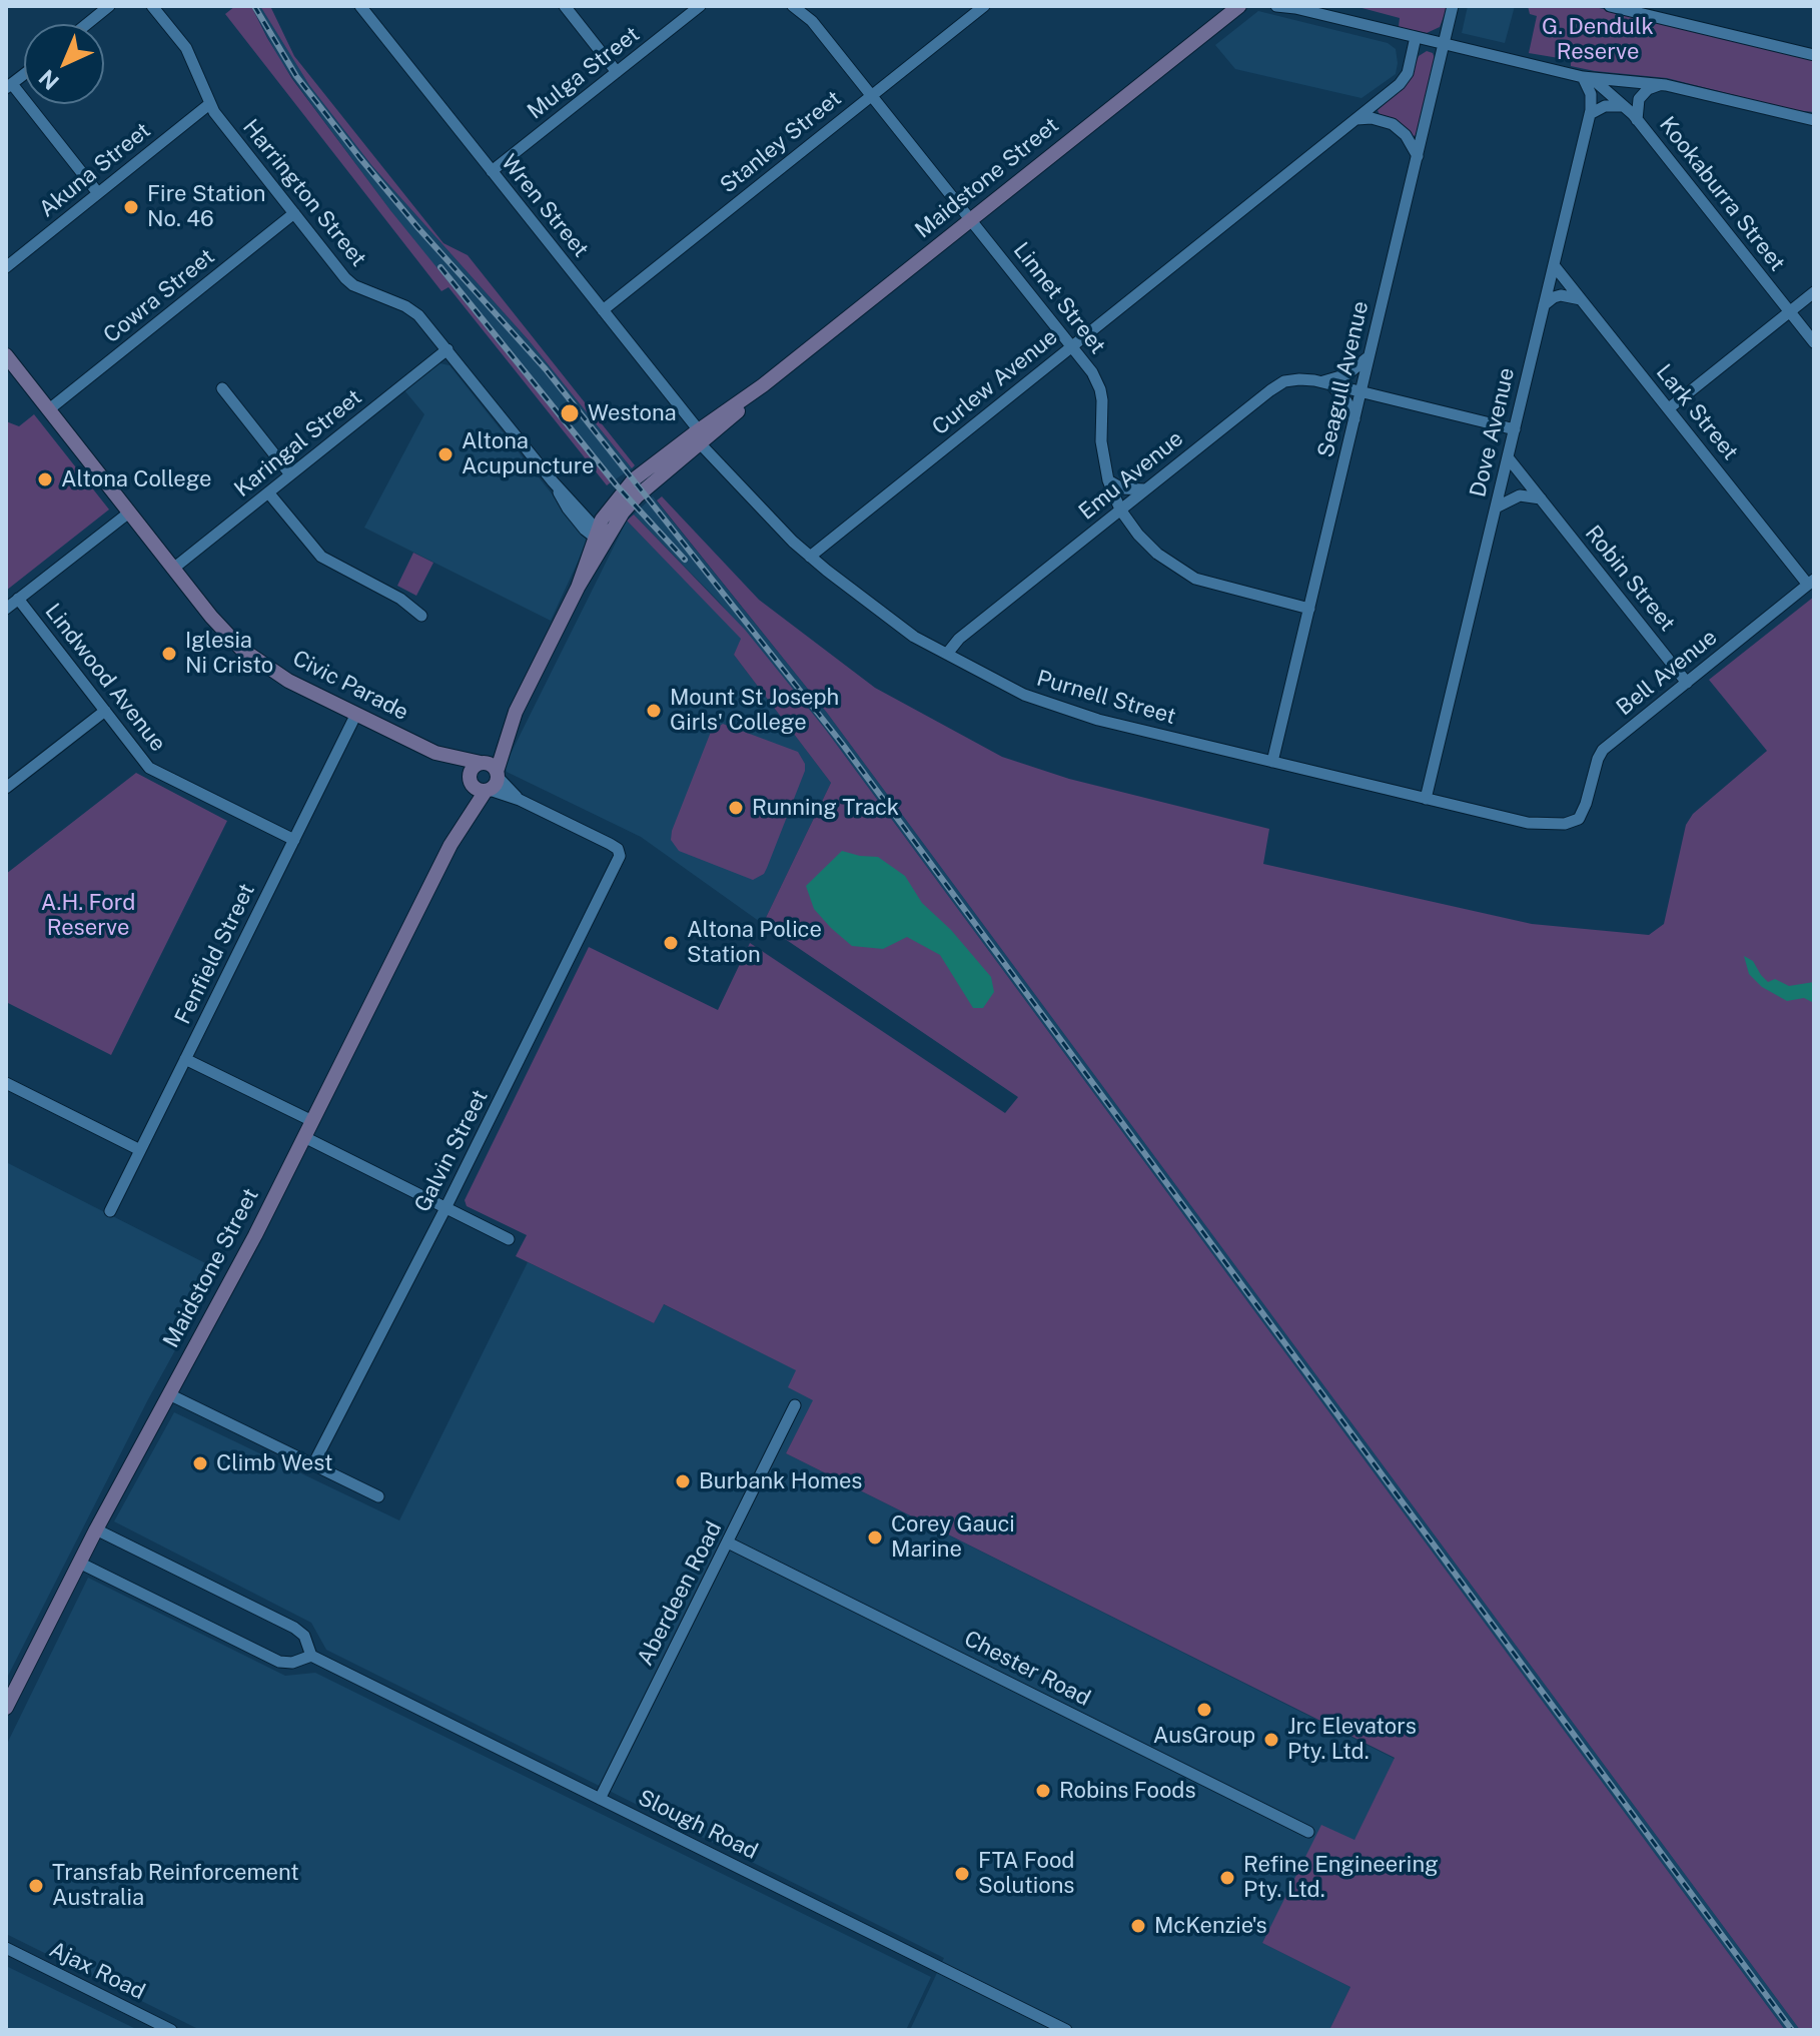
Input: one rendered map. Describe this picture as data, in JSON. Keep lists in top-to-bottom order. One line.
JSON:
{"streets":{"main road":["Maidstone Street","Civic Parade"],"street":["Mulga Street","Stanley Street","Akuna Street","Harrington Street","Kookaburra Street","Wren Street","Cowra Street","Linnet Street","Seagull Avenue","Curlew Avenue","Lark Street","Dove Avenue","Karingal Street","Emu Avenue","Robin Street","Bell Avenue","Lindwood Avenue","Purnell Street","Fenfield Street","Galvin Street","Aberdeen Road","Chester Road","Slough Road","Ajax Road"]},"crossings":[["Mulga Street","Wren Street"],["Stanley Street","Wren Street"],["Stanley Street","Linnet Street"],["Akuna Street","Harrington Street"],["Maidstone Street","Harrington Street"],["Maidstone Street","Wren Street"],["Maidstone Street","Linnet Street"],["Maidstone Street","Civic Parade"],["Maidstone Street","Purnell Street"],["Maidstone Street","Slough Road"],["Harrington Street","Cowra Street"],["Harrington Street","Karingal Street"],["Kookaburra Street","Dove Avenue"],["Wren Street","Purnell Street"],["Cowra Street","Civic Parade"],["Linnet Street","Seagull Avenue"],["Linnet Street","Curlew Avenue"],["Linnet Street","Emu Avenue"],["Seagull Avenue","Emu Avenue"],["Seagull Avenue","Purnell Street"],["Curlew Avenue","Purnell Street"],["Lark Street","Dove Avenue"],["Lark Street","Bell Avenue"],["Dove Avenue","Emu Avenue"],["Dove Avenue","Robin Street"],["Dove Avenue","Purnell Street"],["Karingal Street","Civic Parade"],["Emu Avenue","Purnell Street"],["Robin Street","Bell Avenue"],["Bell Avenue","Purnell Street"],["Lindwood Avenue","Fenfield Street"],["Civic Parade","Fenfield Street"],["Aberdeen Road","Chester Road"],["Aberdeen Road","Slough Road"]],"parks":["G. Dendulk Reserve","A.H. Ford Reserve"],"places":["Fire Station No. 46","Westona","Altona Acupuncture","Altona College","Iglesia Ni Cristo","Mount St Joseph Girls' College","Running Track","Altona Police Station","Climb West","Burbank Homes","Corey Gauci Marine","AusGroup","Jrc Elevators Pty. Ltd.","Robins Foods","FTA Food Solutions","Refine Engineering Pty. Ltd.","Transfab Reinforcement Australia","McKenzie's"],"north":"bottom left"}
